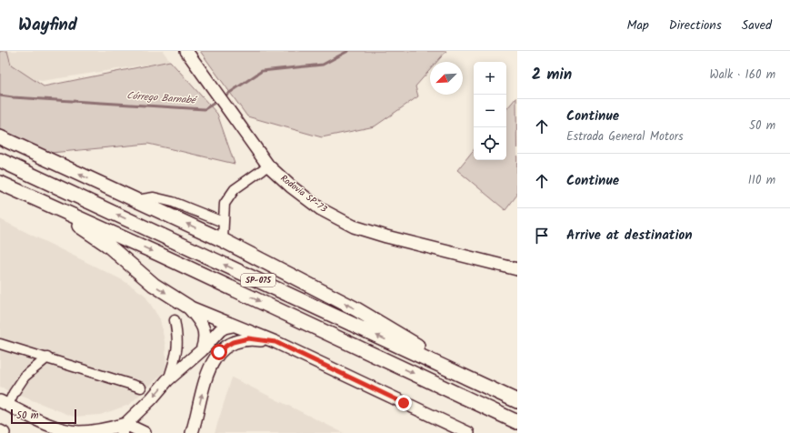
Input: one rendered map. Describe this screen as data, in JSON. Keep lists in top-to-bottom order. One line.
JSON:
{"streets":{"highway":["SP-075"],"main road":["Rodovia SP-73"]},"water":["Córrego Barnabé"],"scale_bar":"50 m","north":"bottom left","page":{"header":"Wayfind","nav":["Map","Directions","Saved"],"heading":["2 min","Walk · 160 m"],"map_buttons":["+","−"],"list":[["Continue","Estrada General Motors","50 m"],["Continue","110 m"],"Arrive at destination"],"scale":"50 m"}}
